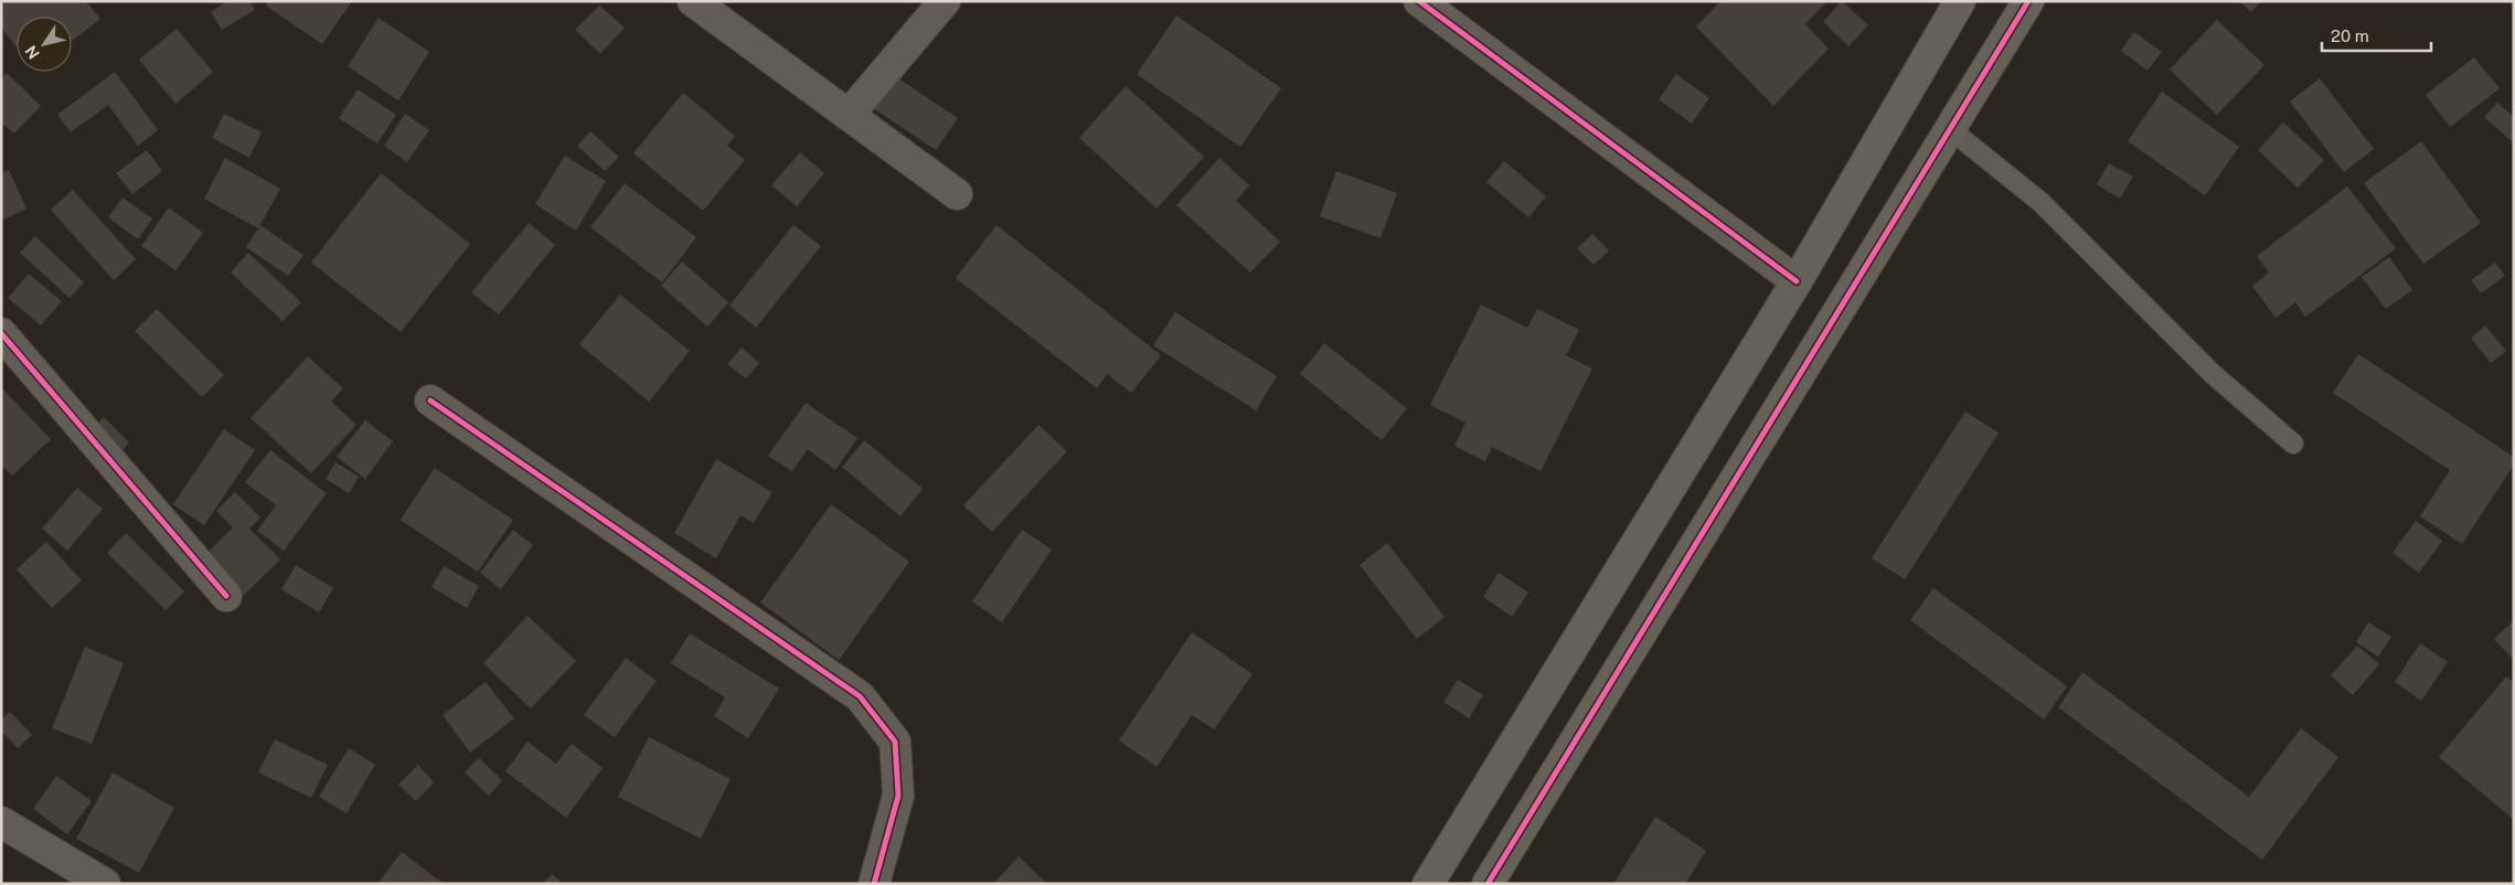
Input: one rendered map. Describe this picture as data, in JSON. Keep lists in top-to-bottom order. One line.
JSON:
{"scale_bar":"20 m","north":"bottom left"}
